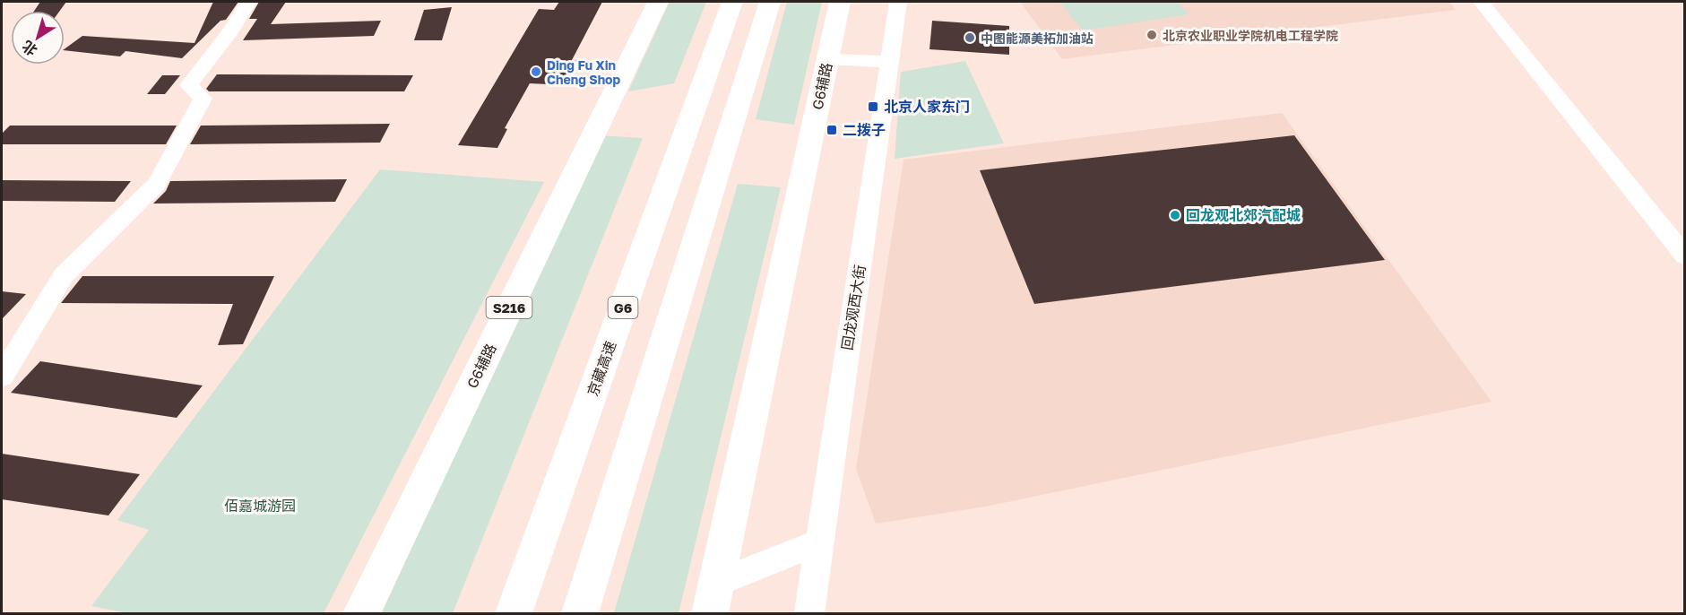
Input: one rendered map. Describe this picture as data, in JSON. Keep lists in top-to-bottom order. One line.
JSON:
{"streets":{"main road":["G6辅路","S216","G6","京藏高速"],"street":["回龙观西大街"]},"parks":["佰嘉城游园"],"places":{"other":["北京农业职业学院机电工程学院","中图能源美拓加油站","Ding Fu Xin Cheng Shop","回龙观北郊汽配城"],"transit":["北京人家东门","二拨子"]},"north":"bottom left"}
